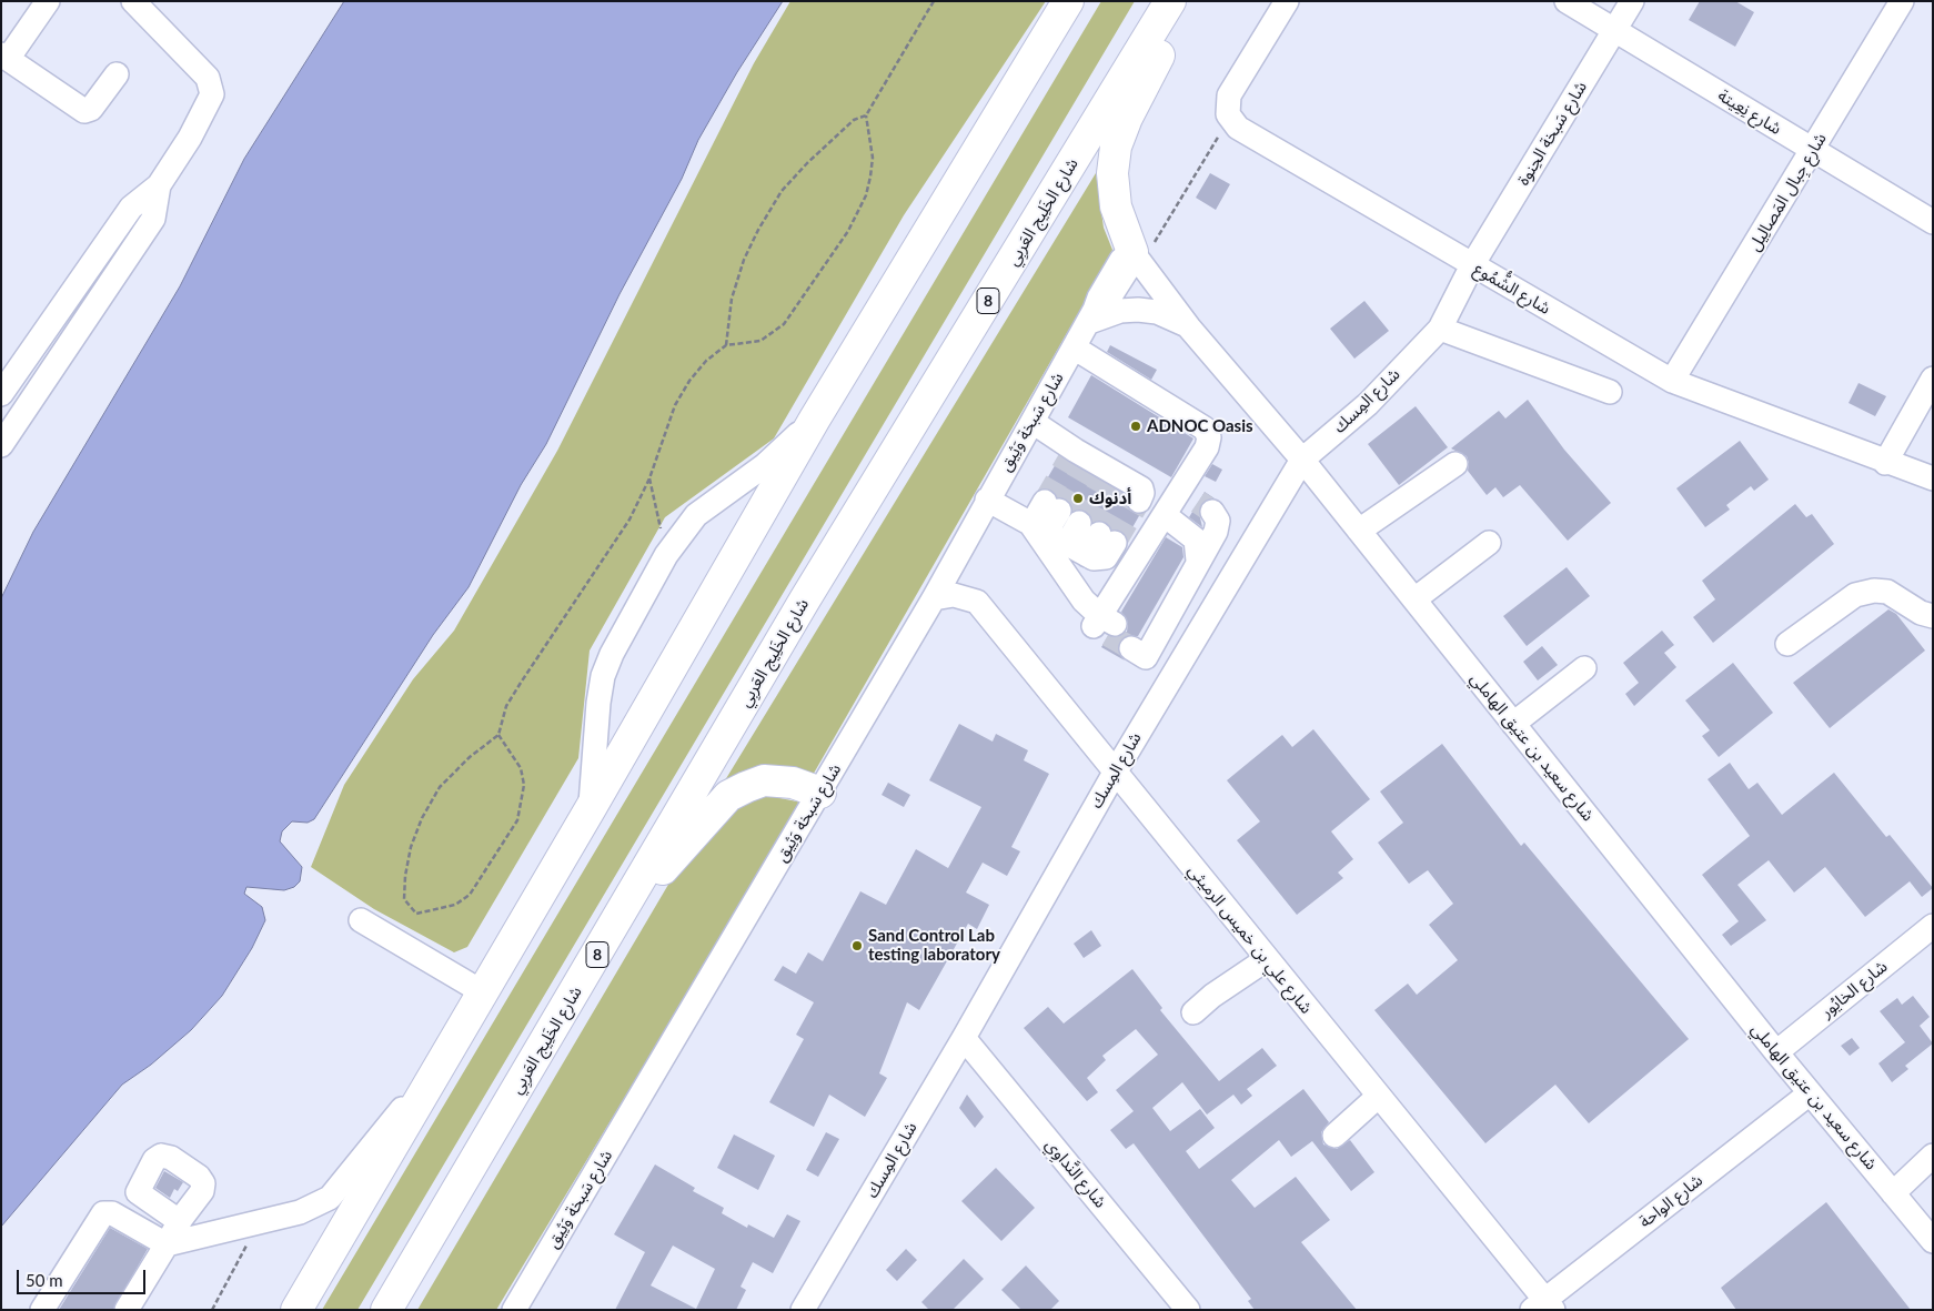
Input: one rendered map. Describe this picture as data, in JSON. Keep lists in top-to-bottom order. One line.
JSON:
{"streets":{"highway":["شارع الخَلِيج العَربِي","8"],"street":["شارع نِعِيتة","شارع سَبخة الحِنوة","شارع جِبال المَصالِيل","شارع الشُّمُوع","شارع المِسك","شارع سَبخة وَثِيق","شارع سعيد بن عتيق الهاملي","شارع علي بن خميس الرميثي","شارع الخايُور","شارع النَّداوِي","شارع الواحة"]},"crossings":[["شارع نِعِيتة","شارع سَبخة الحِنوة"],["شارع نِعِيتة","شارع جِبال المَصالِيل"],["شارع سَبخة الحِنوة","شارع الشُّمُوع"],["شارع سَبخة الحِنوة","شارع المِسك"],["شارع جِبال المَصالِيل","شارع الشُّمُوع"],["شارع الشُّمُوع","شارع المِسك"],["شارع المِسك","شارع سعيد بن عتيق الهاملي"],["شارع المِسك","شارع علي بن خميس الرميثي"],["شارع المِسك","شارع النَّداوِي"],["شارع سَبخة وَثِيق","شارع سعيد بن عتيق الهاملي"],["شارع سَبخة وَثِيق","شارع علي بن خميس الرميثي"],["شارع سعيد بن عتيق الهاملي","شارع الخايُور"],["شارع سعيد بن عتيق الهاملي","شارع الواحة"],["شارع علي بن خميس الرميثي","شارع الواحة"]],"places":["ADNOC Oasis","أدنوك","Sand Control Lab testing laboratory"],"scale_bar":"50 m"}
